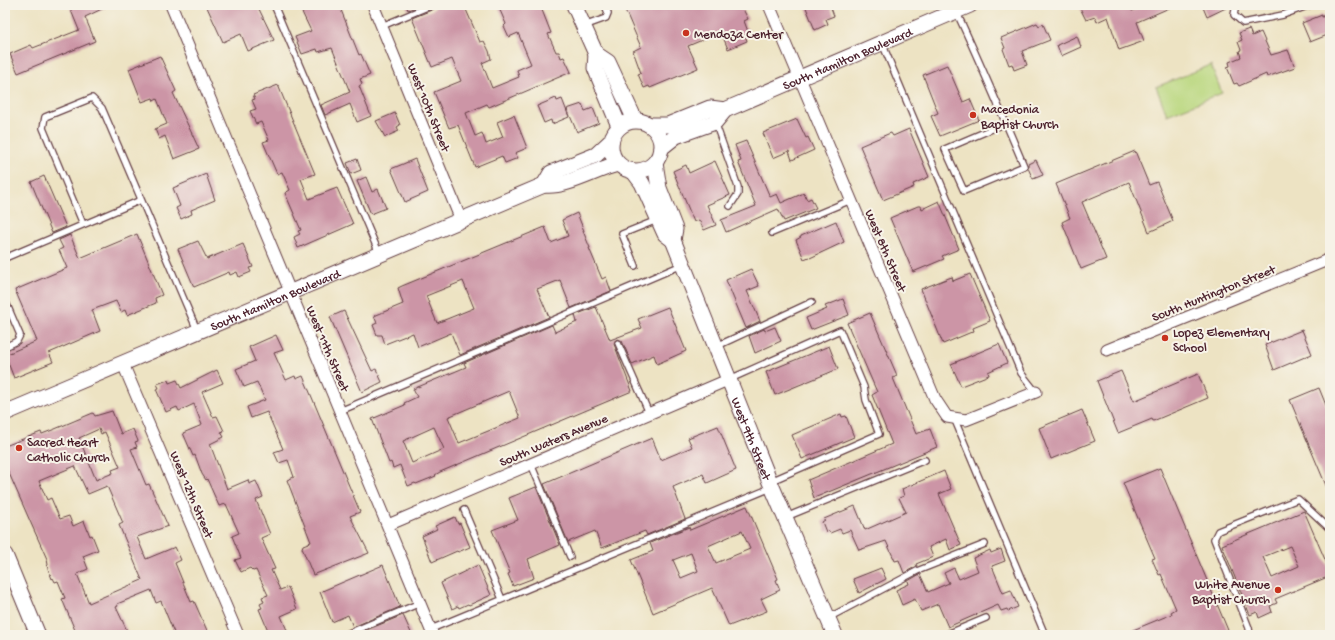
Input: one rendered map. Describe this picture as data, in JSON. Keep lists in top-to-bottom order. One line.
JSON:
{"streets":{"street":["South Hamilton Boulevard","West 10th Street","West 8th Street","South Huntington Street","West 11th Street","West 9th Street","South Waters Avenue","West 12th Street"]},"crossings":[["South Hamilton Boulevard","West 10th Street"],["South Hamilton Boulevard","West 8th Street"],["South Hamilton Boulevard","West 11th Street"],["South Hamilton Boulevard","West 9th Street"],["South Hamilton Boulevard","West 12th Street"],["West 11th Street","South Waters Avenue"],["West 9th Street","South Waters Avenue"]],"places":["Mendoza Center","Macedonia Baptist Church","Lopez Elementary School","Sacred Heart Catholic Church","White Avenue Baptist Church"]}
